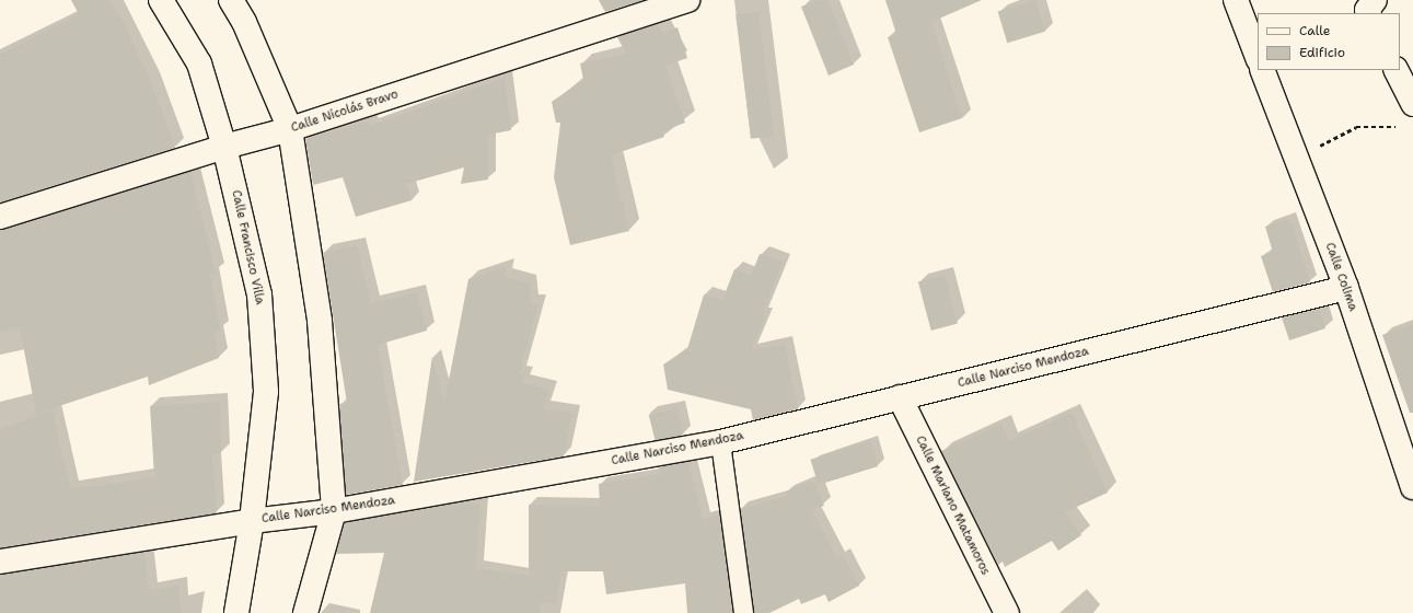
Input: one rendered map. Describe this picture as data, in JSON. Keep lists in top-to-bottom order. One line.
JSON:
{"streets":{"street":["Calle Nicolás Bravo","Calle Francisco Villa","Calle Colima","Calle Narciso Mendoza","Calle Mariano Matamoros"]},"crossings":[["Calle Nicolás Bravo","Calle Francisco Villa"],["Calle Francisco Villa","Calle Narciso Mendoza"],["Calle Colima","Calle Narciso Mendoza"],["Calle Narciso Mendoza","Calle Mariano Matamoros"]],"legend":["Calle","Edificio"]}
